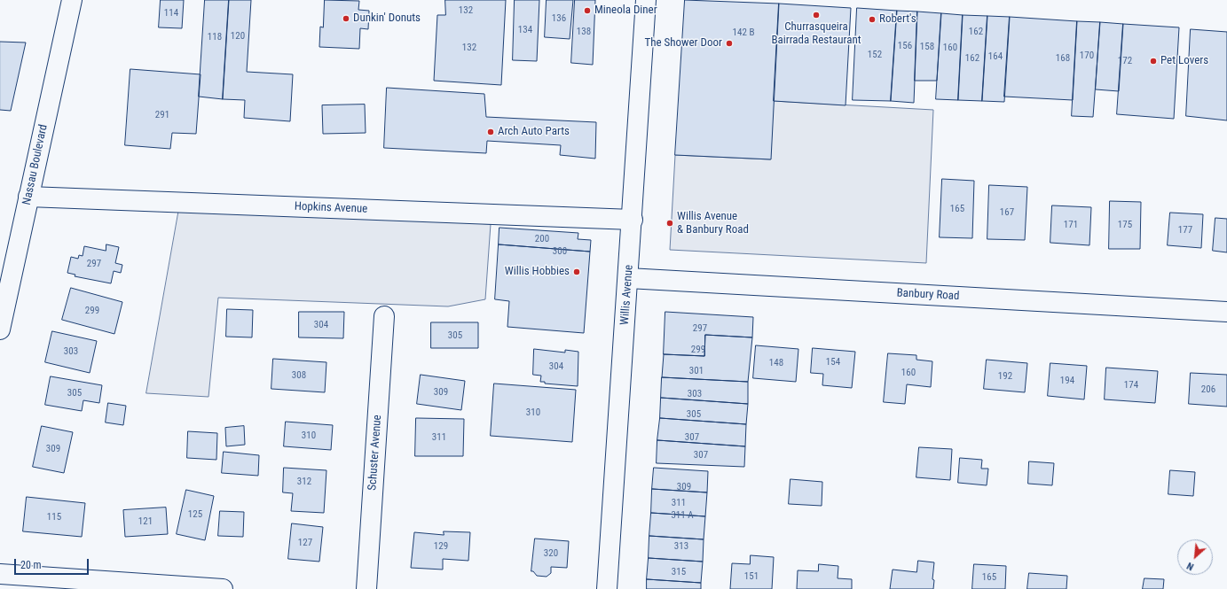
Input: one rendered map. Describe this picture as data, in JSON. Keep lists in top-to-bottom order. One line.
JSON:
{"streets":{"street":["Nassau Boulevard","Hopkins Avenue","Willis Avenue","Banbury Road","Schuster Avenue"]},"crossings":[["Nassau Boulevard","Hopkins Avenue"],["Hopkins Avenue","Willis Avenue"],["Willis Avenue","Banbury Road"]],"places":["Mineola Diner","Churrasqueira Bairrada Restaurant","Dunkin' Donuts","Robert's","The Shower Door","Pet Lovers","Arch Auto Parts","Willis Avenue & Banbury Road","Willis Hobbies"],"house_numbers":["132","114","136","134","138","162","142 B","120","118","156","158","132","160","152","170","164","162","168","172","291","165","167","171","175","177","200","300","297","299","304","297","305","299","303","154","148","304","301","160","308","192","194","174","206","309","305","303","310","305","310","311","307","309","307","312","309","311","125","311 A","115","121","127","129","313","320","315","151","165"],"scale_bar":"20 m","north":"bottom left"}
